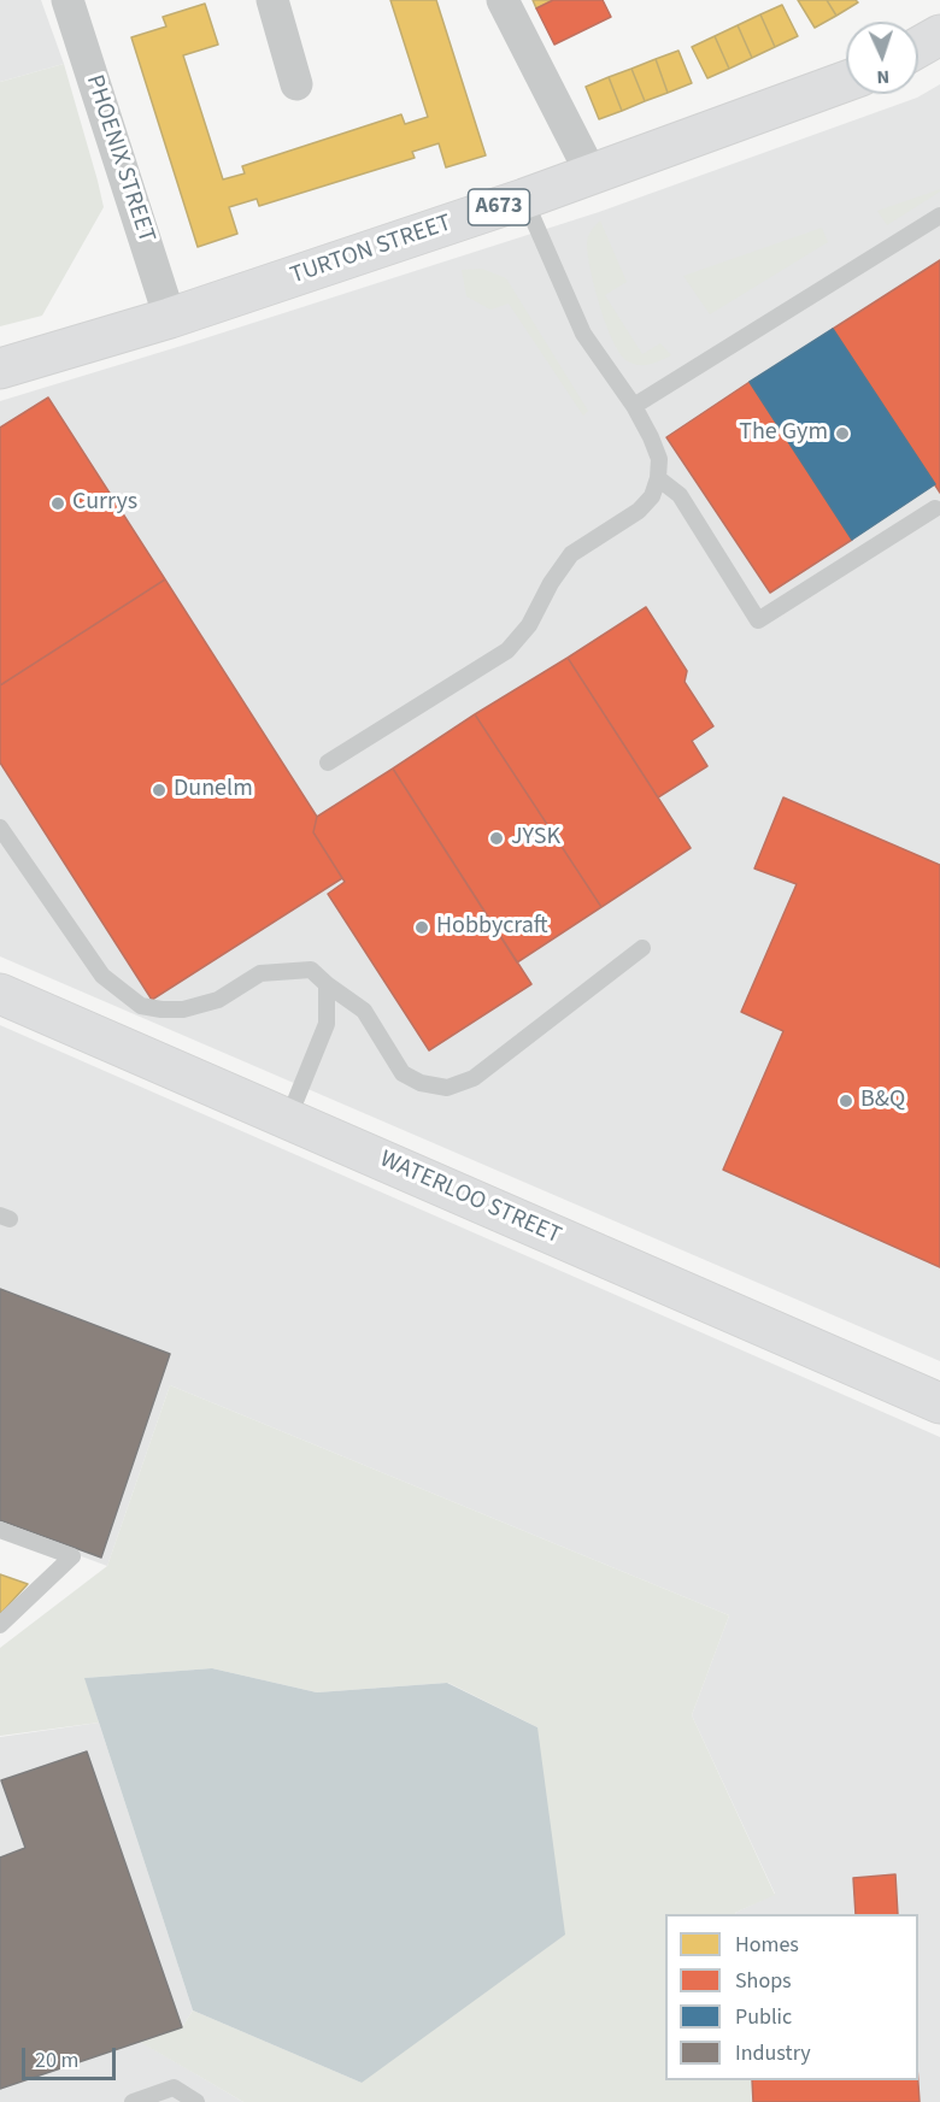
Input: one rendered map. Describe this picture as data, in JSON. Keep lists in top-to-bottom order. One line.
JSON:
{"streets":{"street":["PHOENIX STREET","A673","TURTON STREET","WATERLOO STREET"]},"crossings":[["PHOENIX STREET","TURTON STREET"]],"places":["The Gym","Currys","Dunelm","JYSK","Hobbycraft","B&Q"],"legend":["Homes","Shops","Public","Industry"],"scale_bar":"20 m","north":"bottom"}
